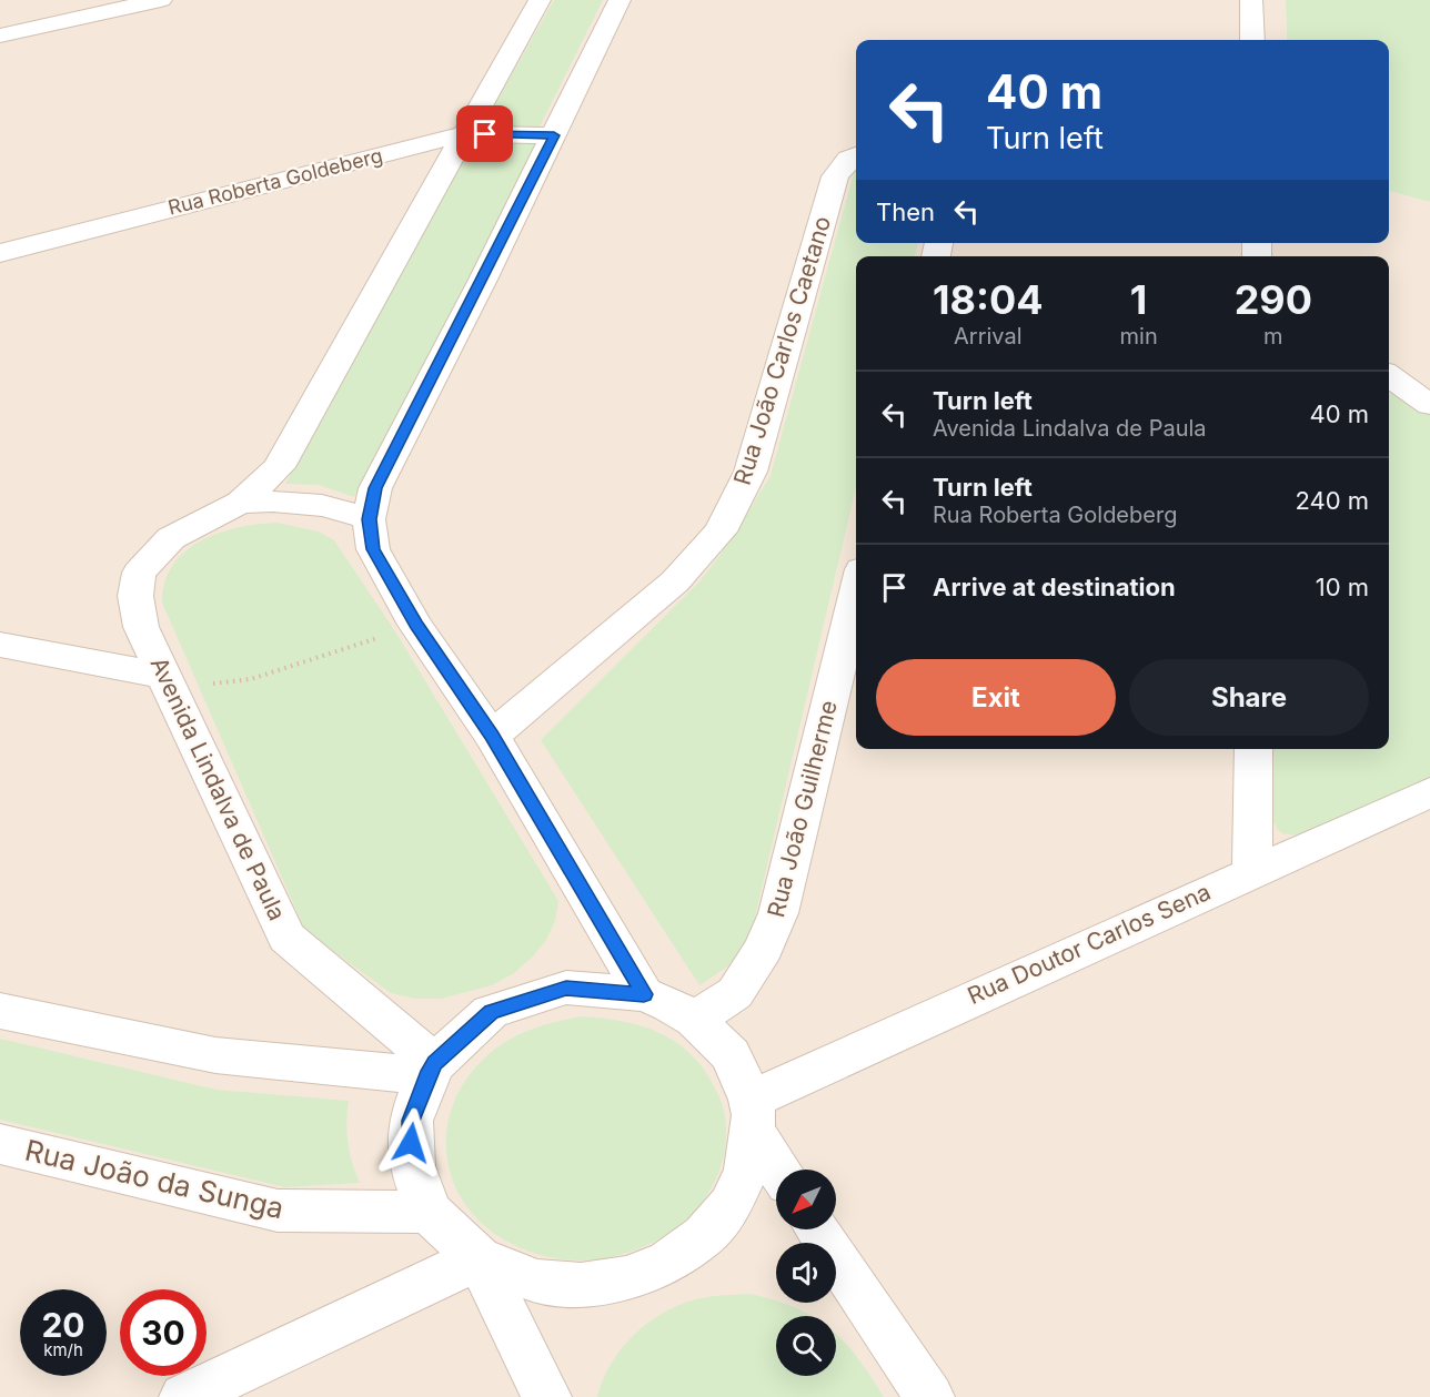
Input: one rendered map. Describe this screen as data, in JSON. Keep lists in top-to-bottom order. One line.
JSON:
{"streets":{"street":["Rua Roberta Goldeberg","Rua João Carlos Caetano","Avenida Lindalva de Paula","Rua João Guilherme","Rua Doutor Carlos Sena","Rua João da Sunga"]},"crossings":[["Rua Roberta Goldeberg","Avenida Lindalva de Paula"]],"north":"bottom left","page":{"turn":["40 m","Turn left"],"then":"Then","eta":["18:04","Arrival","1","min","290","m"],"list":[{"name":"Turn left","note":"Avenida Lindalva de Paula","value":"40 m"},{"name":"Turn left","note":"Rua Roberta Goldeberg","value":"240 m"},{"name":"Arrive at destination","value":"10 m"}],"buttons":["Exit","Share"],"speed":"20 km/h","limit":"30"}}
